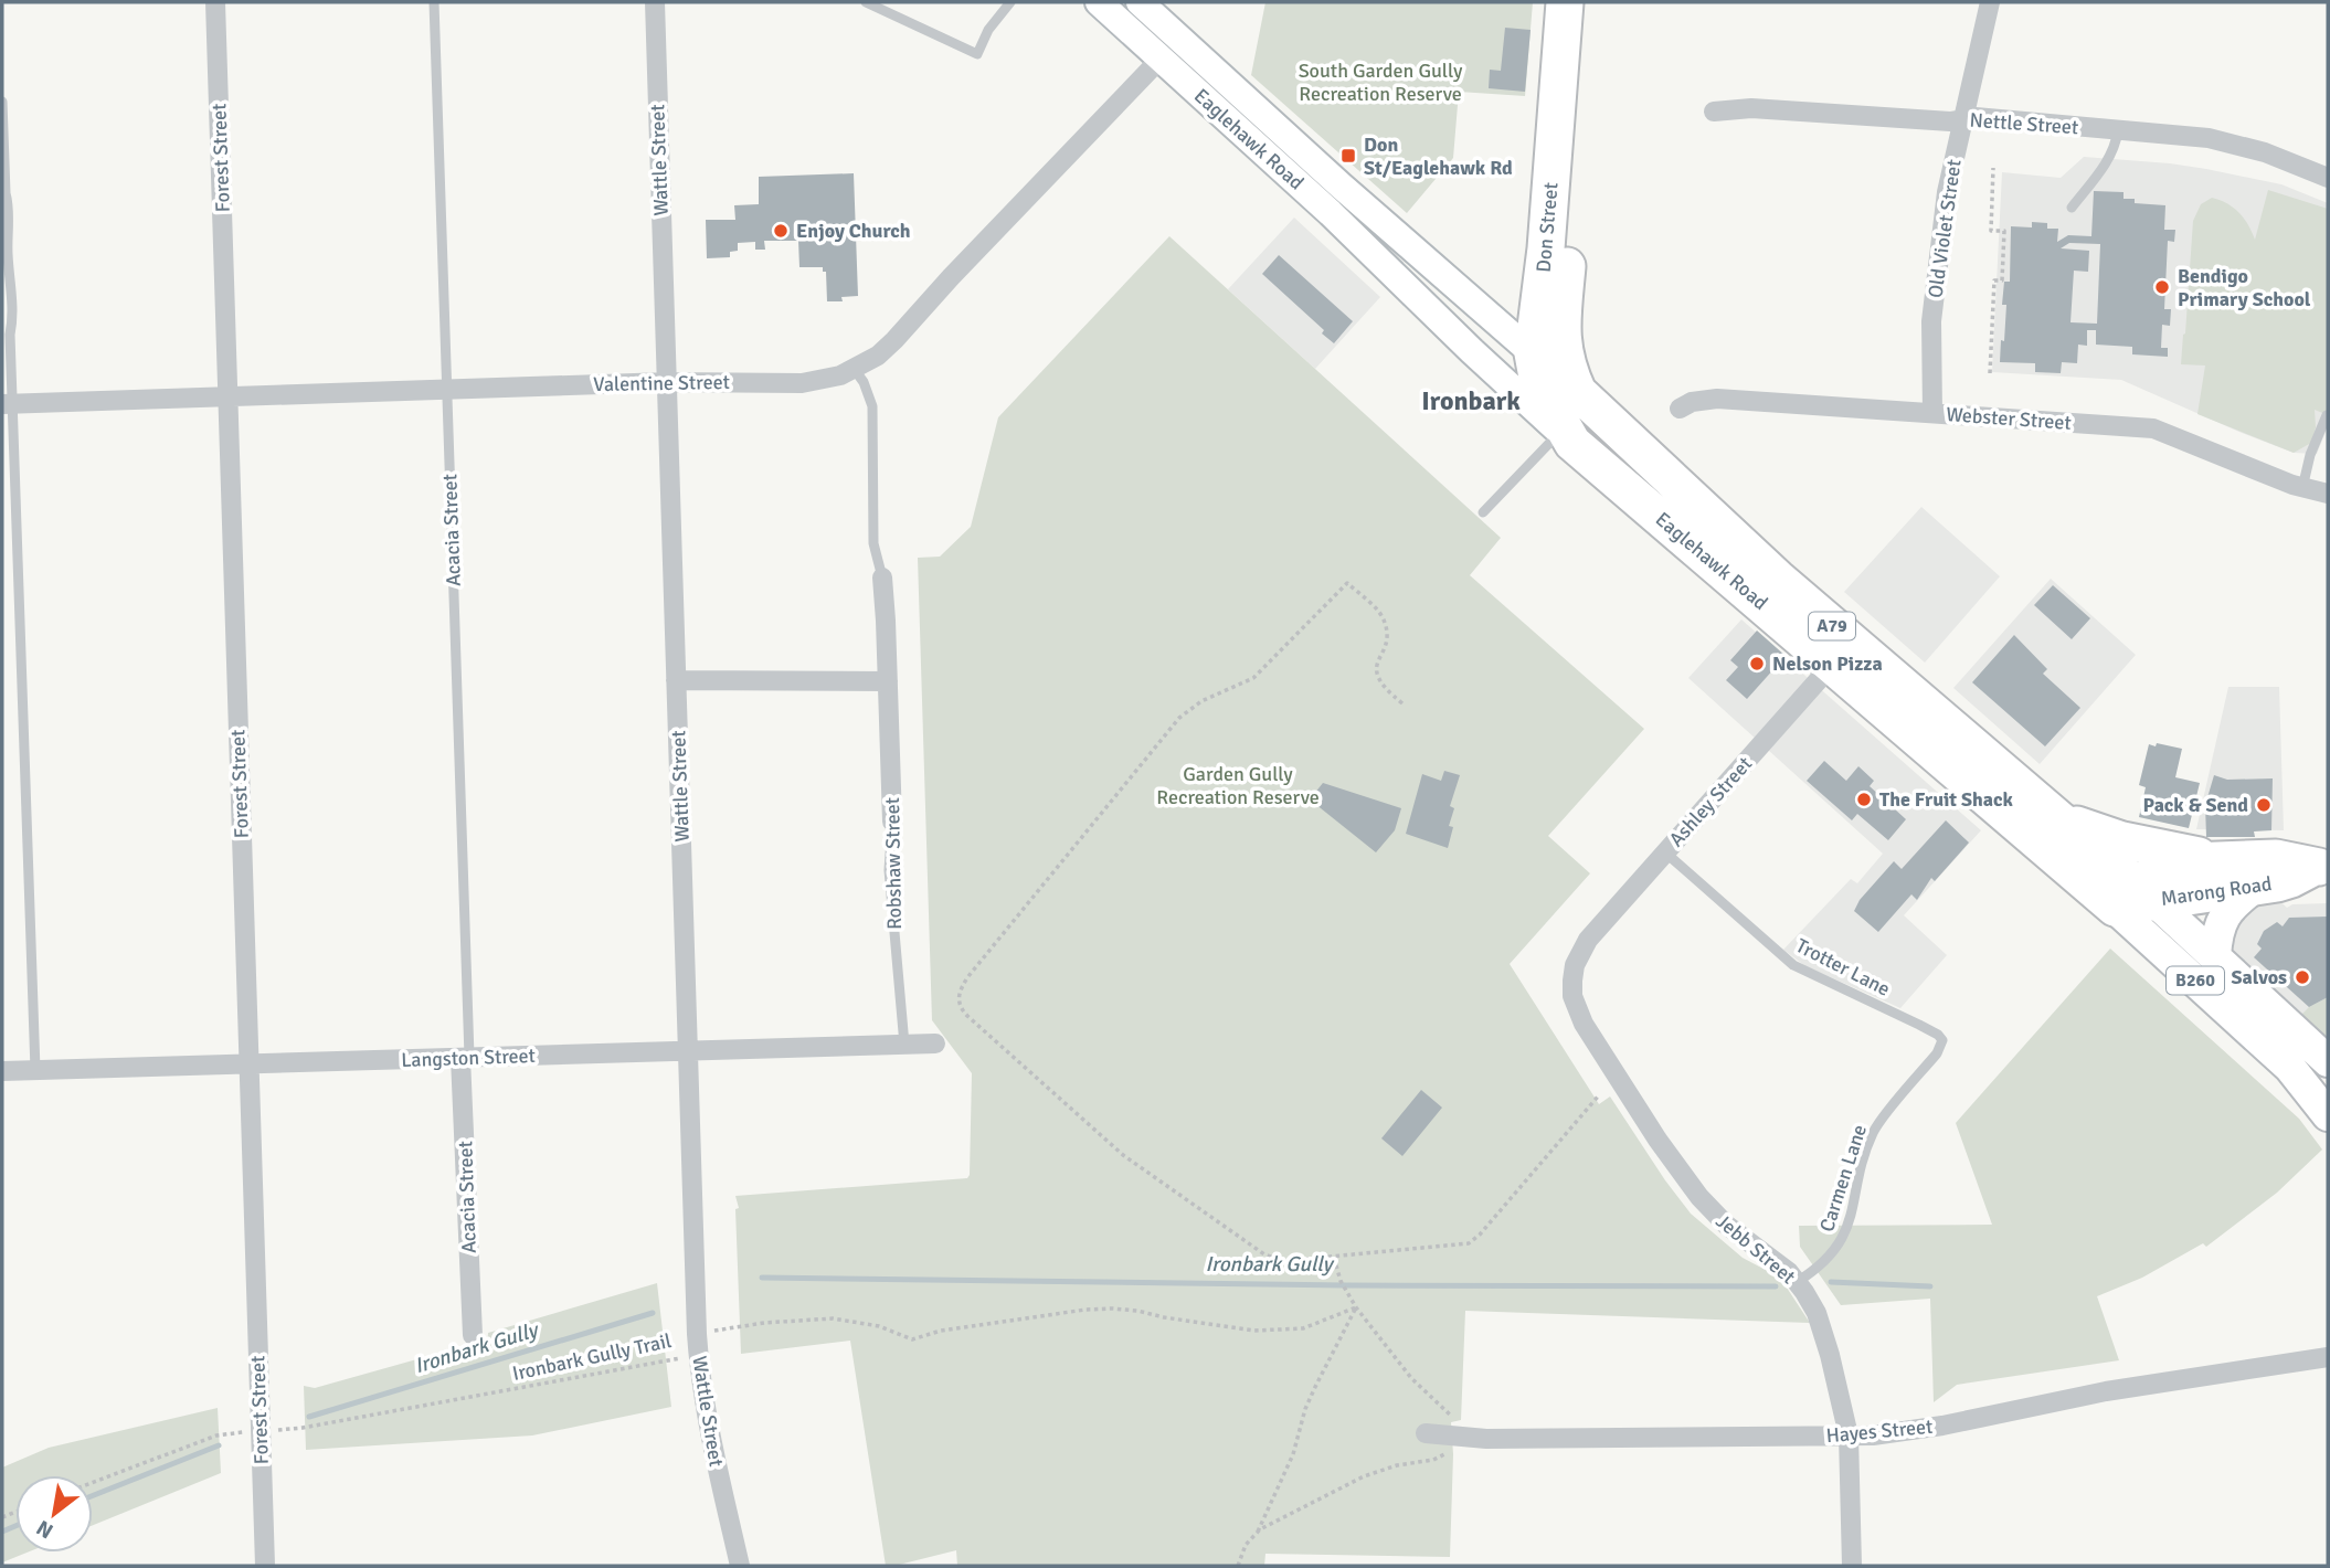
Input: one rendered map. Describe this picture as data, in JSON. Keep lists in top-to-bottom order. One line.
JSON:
{"streets":{"highway":["Eaglehawk Road","Don Street","A79","Marong Road"],"main road":["Valentine Street","B260"],"street":["Nettle Street","Forest Street","Wattle Street","Old Violet Street","Webster Street","Acacia Street","Ashley Street","Robshaw Street","Langston Street","Jebb Street","Hayes Street"],"lane":["Trotter Lane","Carmen Lane"],"path":["Ironbark Gully Trail"]},"crossings":[["Nettle Street","Old Violet Street"],["Eaglehawk Road","Don Street"],["Eaglehawk Road","Valentine Street"],["Eaglehawk Road","Ashley Street"],["Eaglehawk Road","Marong Road"],["Forest Street","Valentine Street"],["Forest Street","Langston Street"],["Forest Street","Ironbark Gully Trail"],["Wattle Street","Valentine Street"],["Wattle Street","Langston Street"],["Wattle Street","Ironbark Gully Trail"],["Old Violet Street","Webster Street"],["Valentine Street","Acacia Street"],["Valentine Street","Robshaw Street"],["Acacia Street","Langston Street"],["Ashley Street","Trotter Lane"],["Ashley Street","Jebb Street"],["Robshaw Street","Langston Street"],["Trotter Lane","Carmen Lane"],["Carmen Lane","Jebb Street"],["Jebb Street","Hayes Street"]],"districts":["Ironbark"],"water":["Ironbark Gully"],"parks":["South Garden Gully Recreation Reserve","Garden Gully Recreation Reserve"],"places":{"transit":["Don St/Eaglehawk Rd"],"other":["Enjoy Church","Bendigo Primary School","Nelson Pizza","The Fruit Shack","Pack & Send","Salvos"]},"north":"bottom left"}
